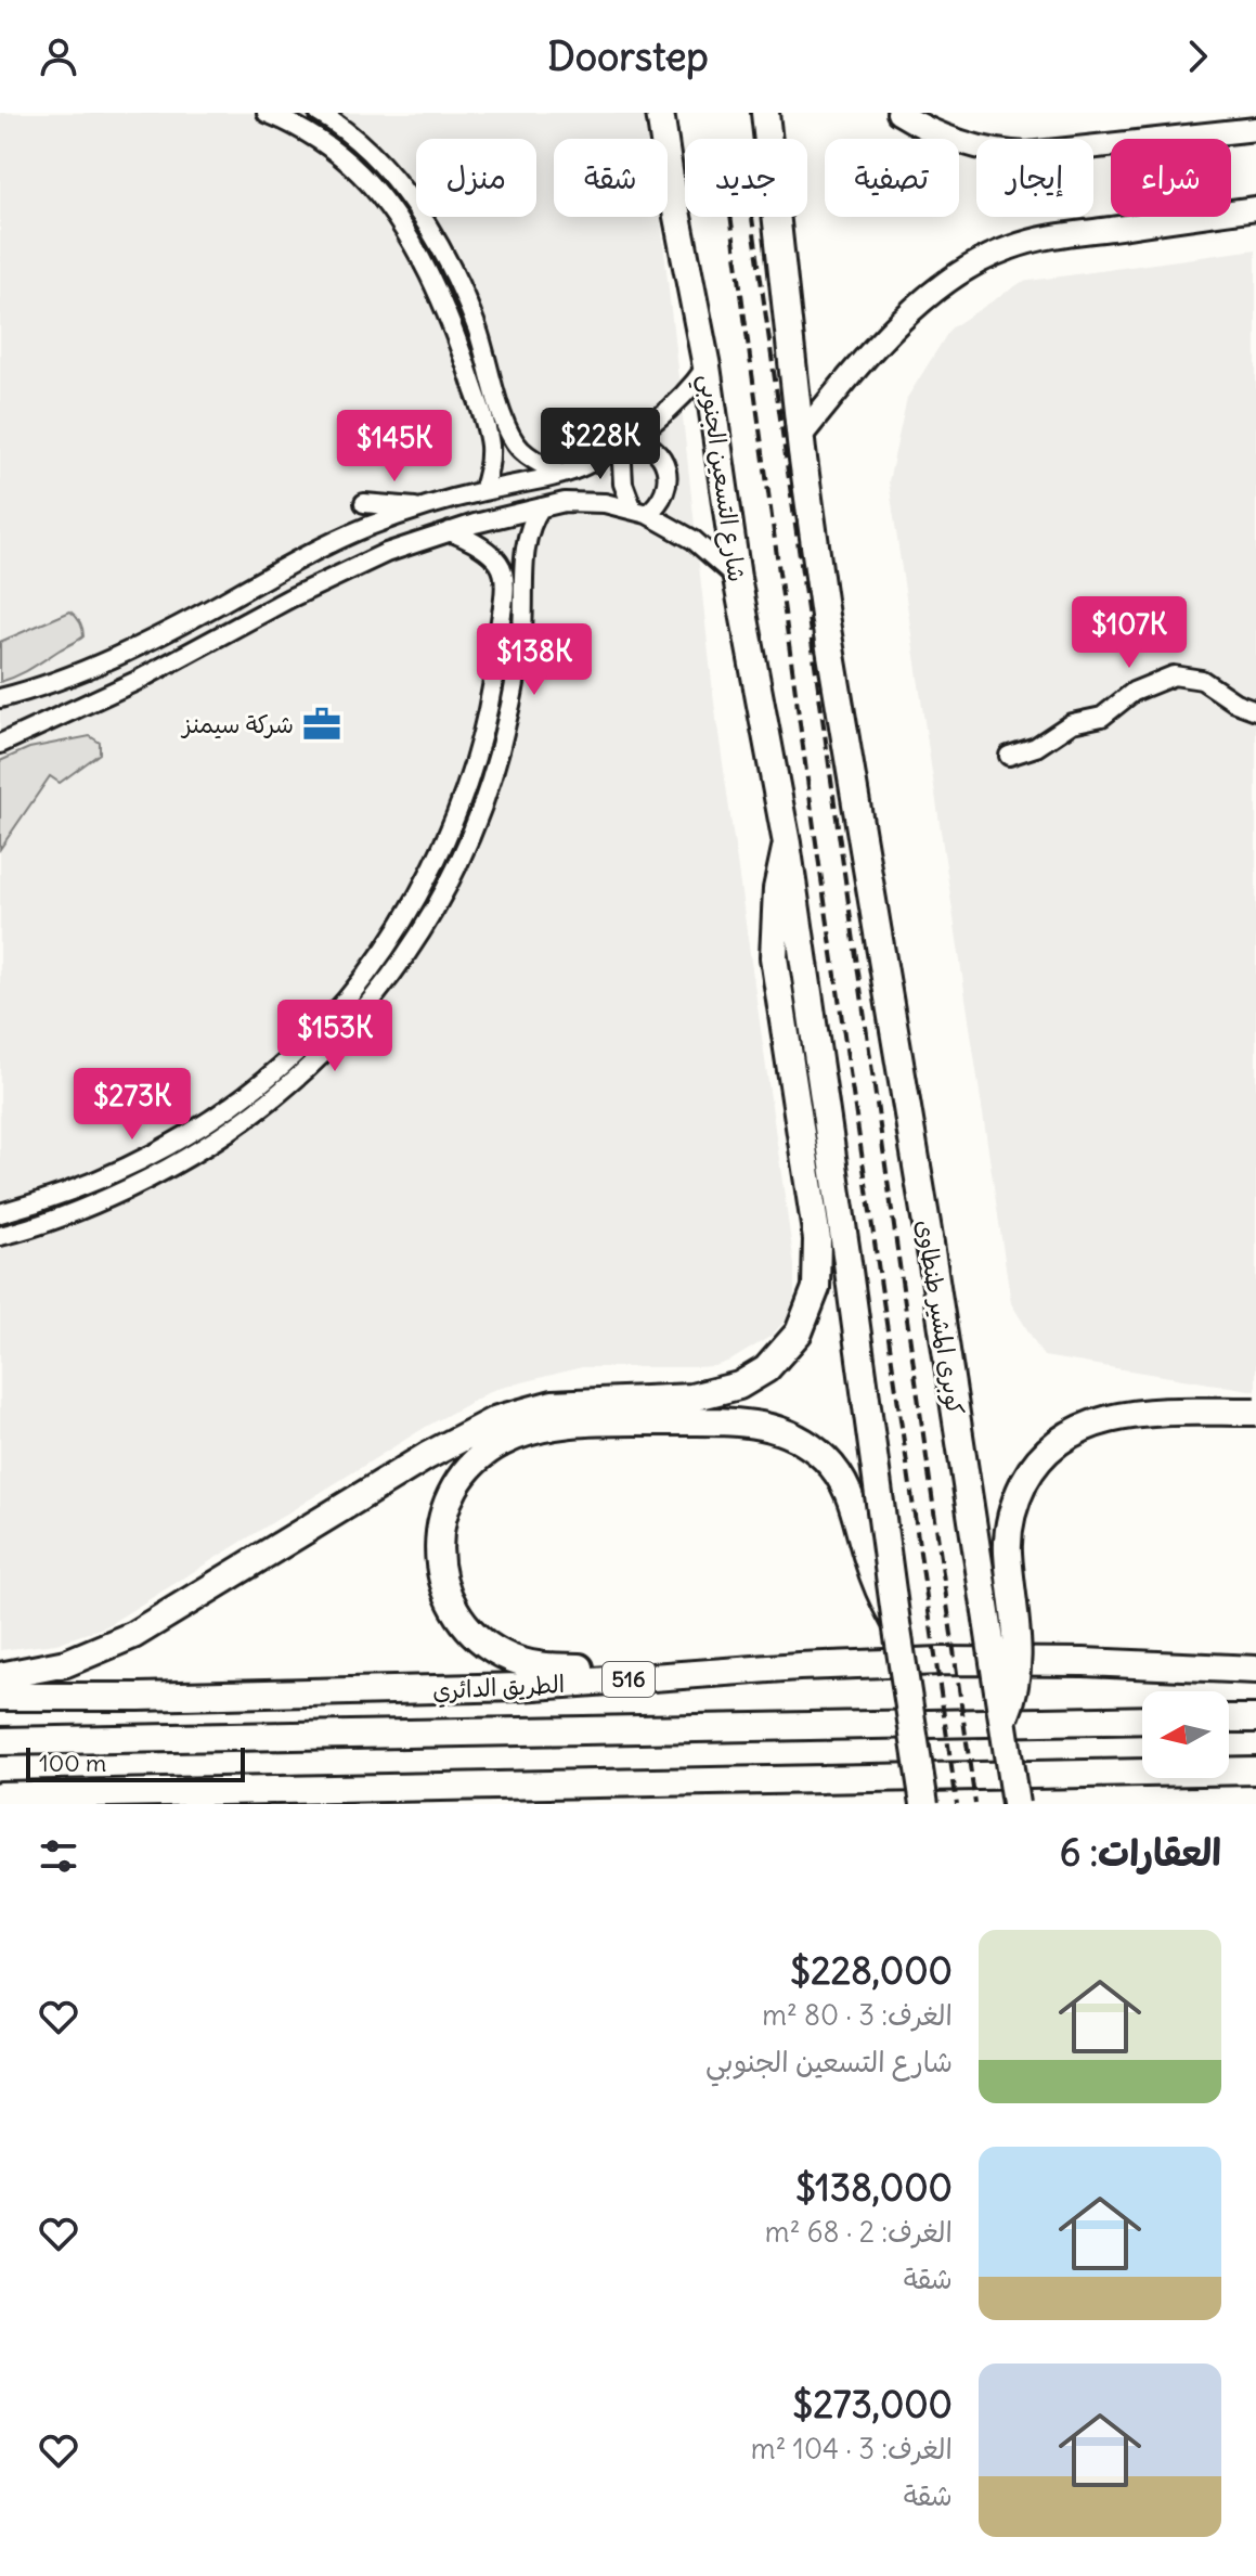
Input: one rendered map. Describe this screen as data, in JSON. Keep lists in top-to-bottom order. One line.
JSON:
{"streets":{"highway":["شارع التسعين الجنوبي","كوبرى المشير طنطاوى","516","الطريق الدائري"]},"places":{"office":["شركة سيمنز"]},"scale_bar":"100 m","north":"left","page":{"header":"Doorstep","chip":["شراء","إيجار","تصفية","جديد","شقة","منزل"],"price":["$228K","$145K","$107K","$138K","$153K","$273K"],"scale":"100 m","heading":"العقارات: 6","list":[{"name":"$228,000","note":"الغرف: 3 · 80 m² · شارع التسعين الجنوبي"},{"name":"$138,000","note":"الغرف: 2 · 68 m² · شقة"},{"name":"$273,000","note":"الغرف: 3 · 104 m² · شقة"}]}}
